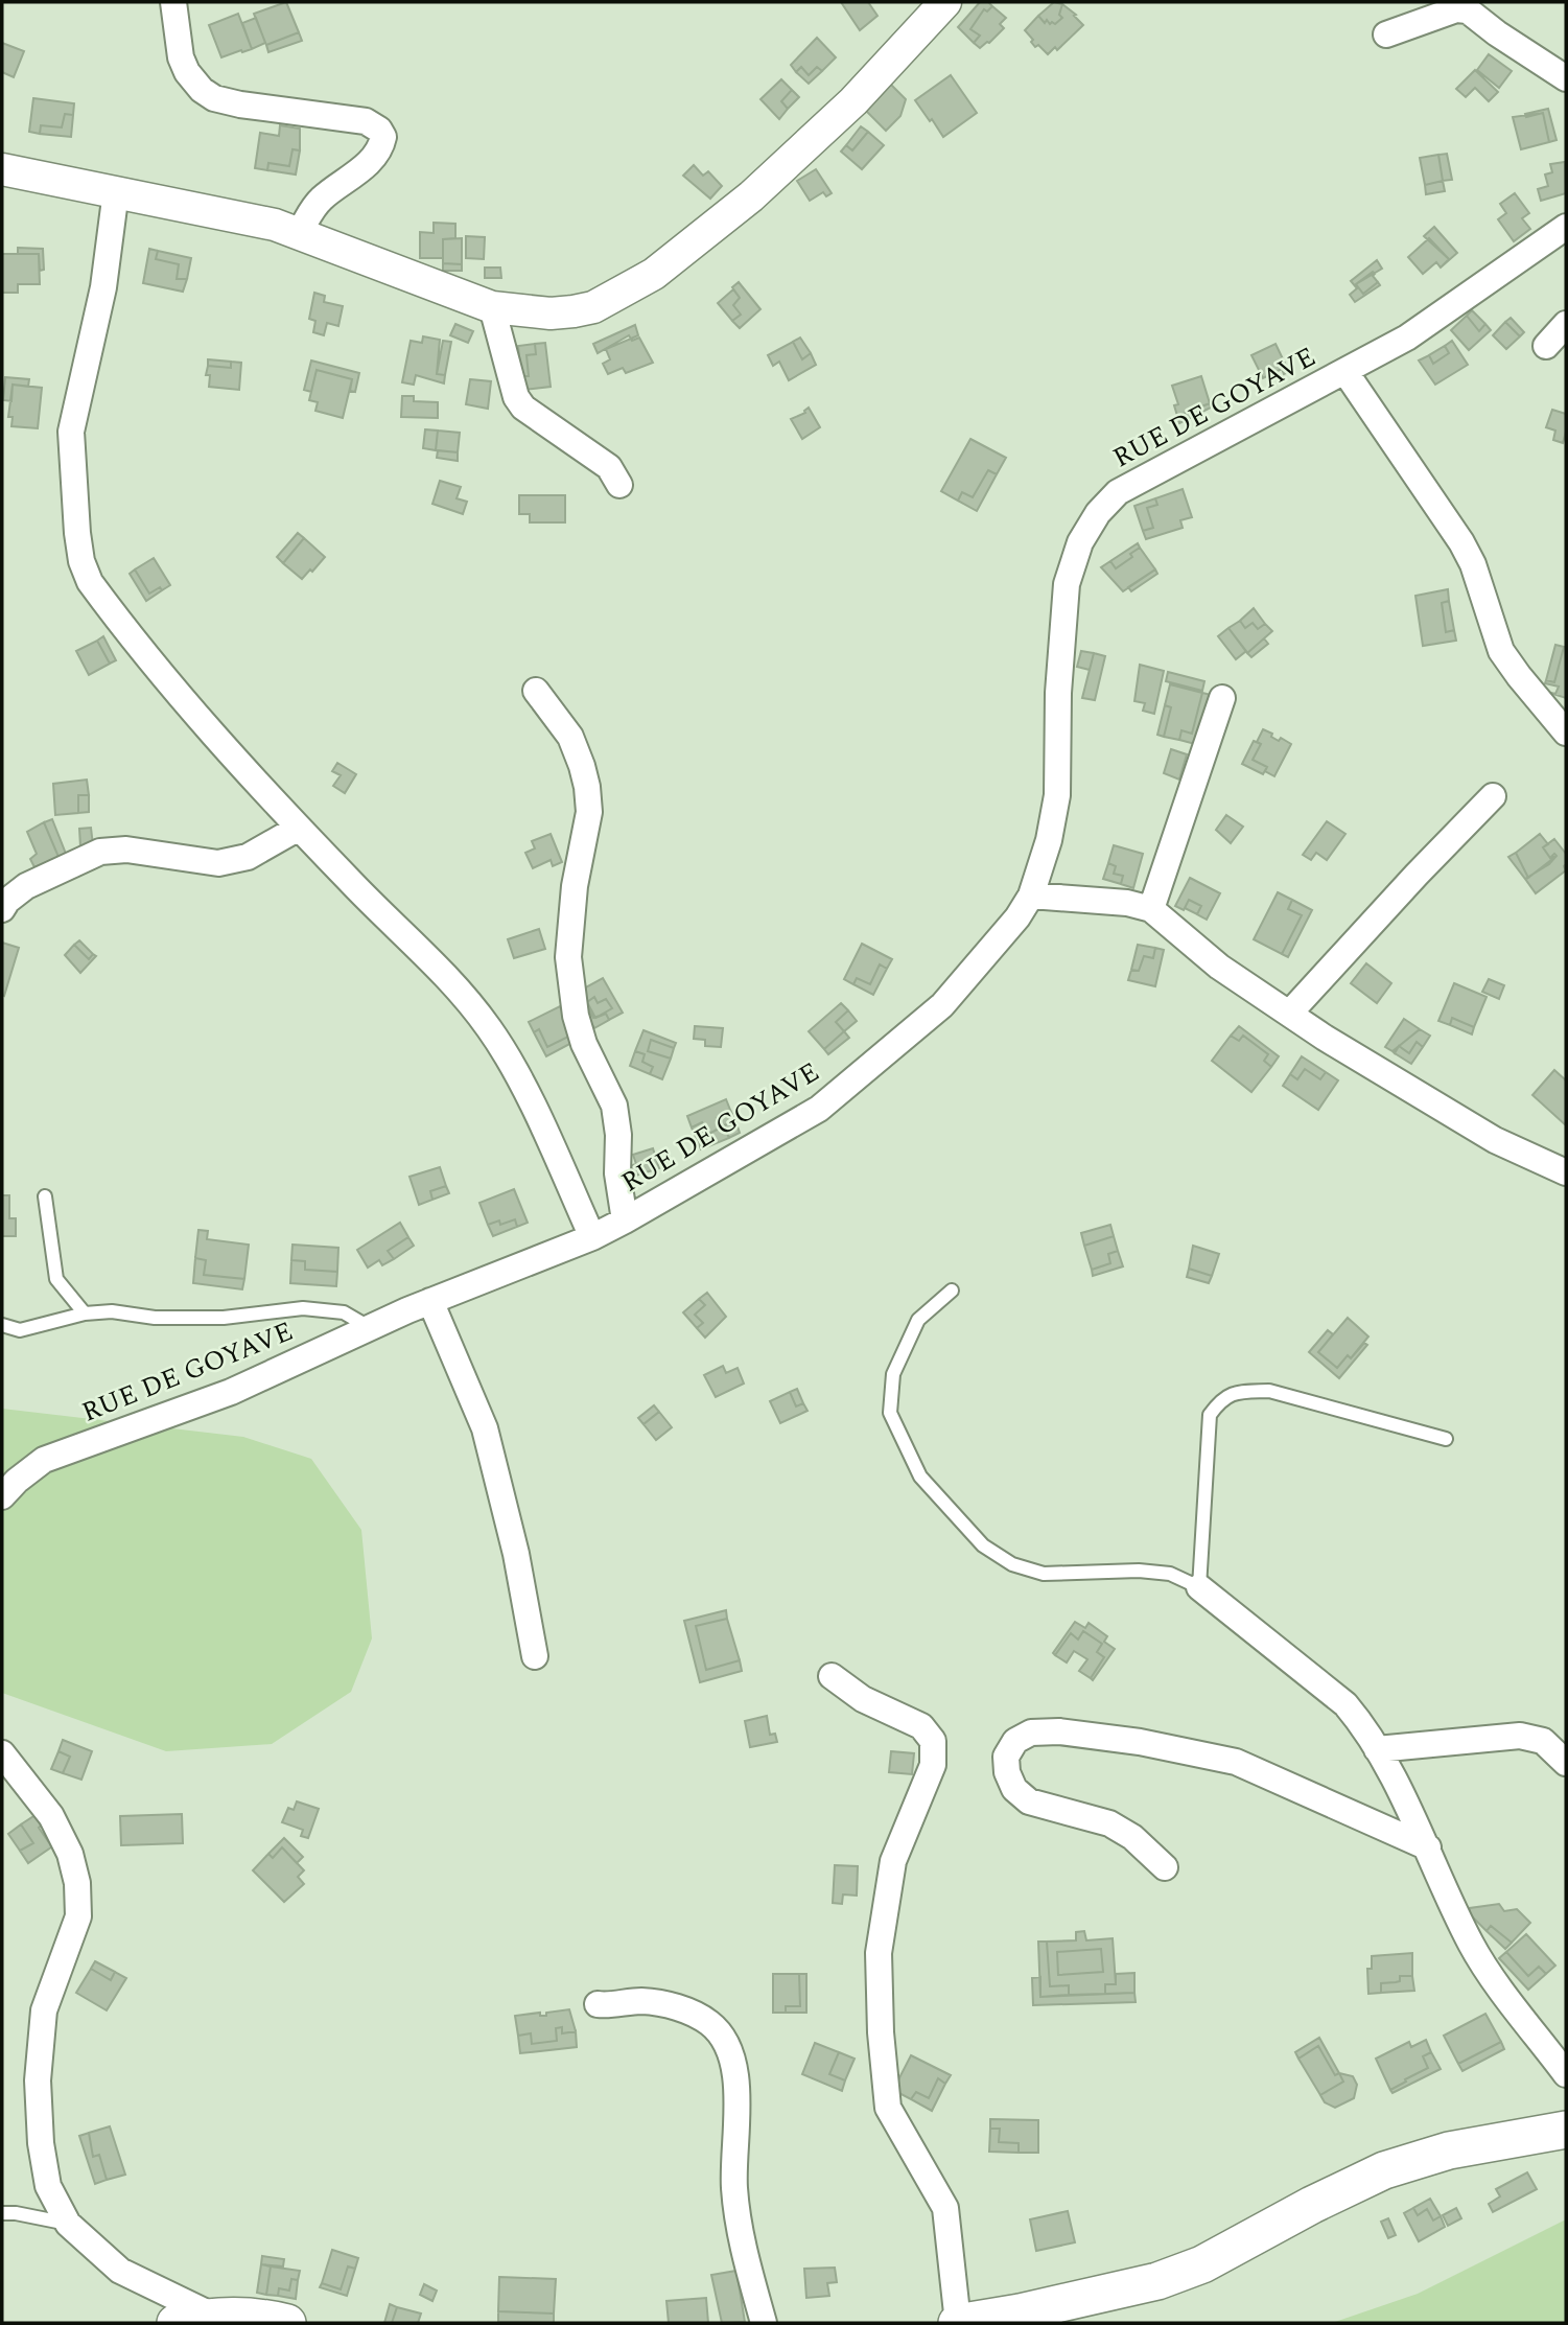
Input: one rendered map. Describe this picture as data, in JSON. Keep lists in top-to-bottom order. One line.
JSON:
{"streets":{"street":["RUE DE GOYAVE"]}}
